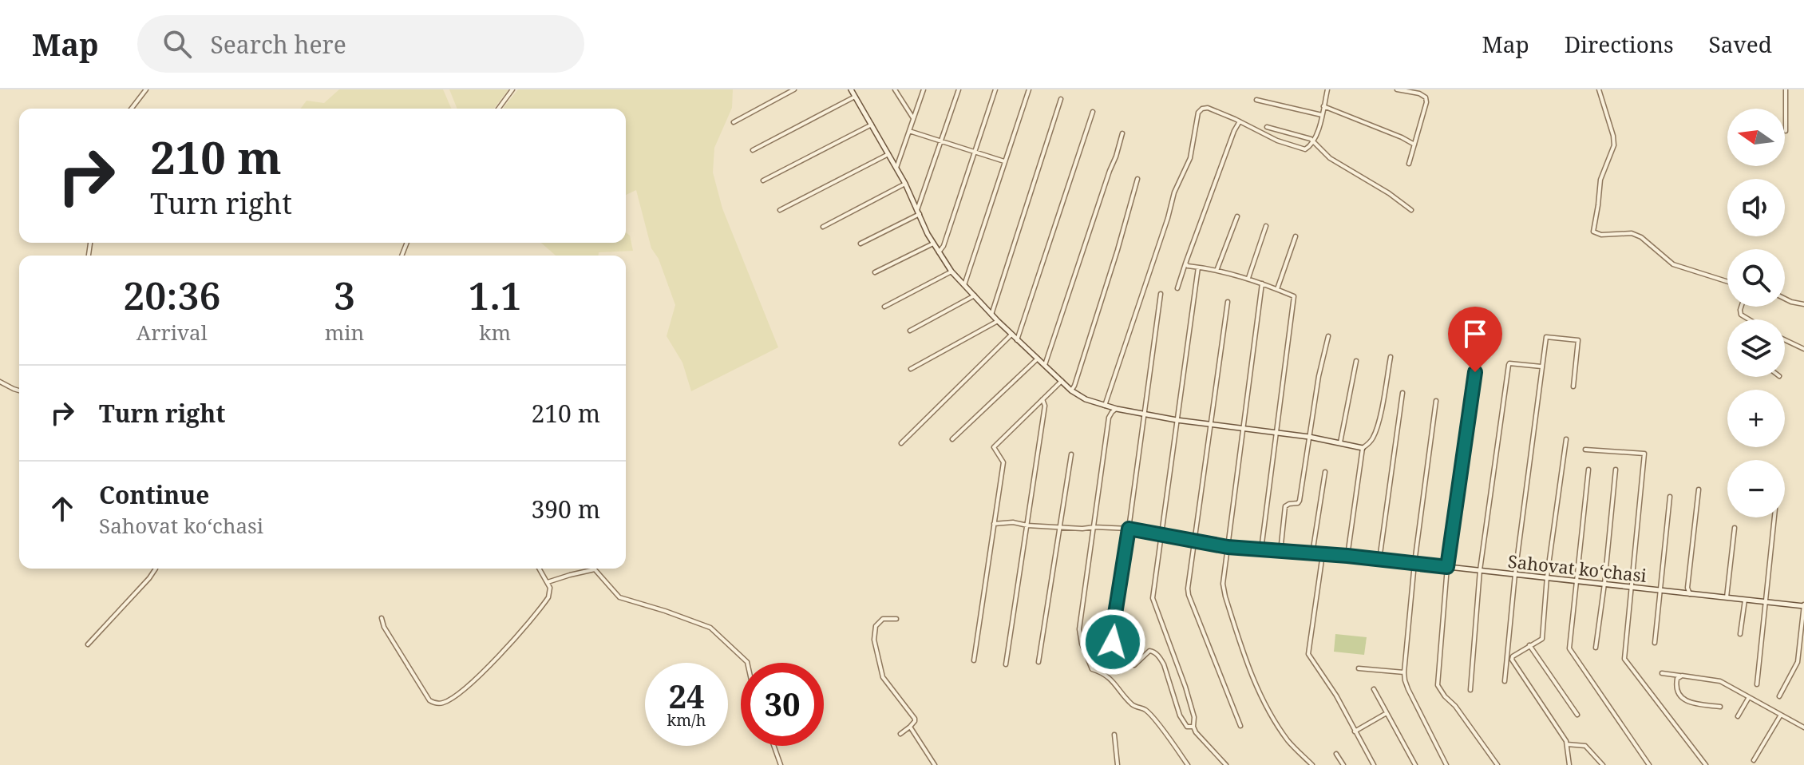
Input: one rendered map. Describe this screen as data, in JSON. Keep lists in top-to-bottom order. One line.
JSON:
{"streets":{"street":["Sahovat koʻchasi"]},"north":"left","page":{"header":"Map","search":"Search here","nav":["Map","Directions","Saved"],"map_buttons":["+","−"],"turn":["210 m","Turn right"],"eta":["20:36","Arrival","3","min","1.1","km"],"list":[{"name":"Turn right","value":"210 m"},{"name":"Continue","note":"Sahovat koʻchasi","value":"390 m"}],"speed":"24 km/h","limit":"30"}}
